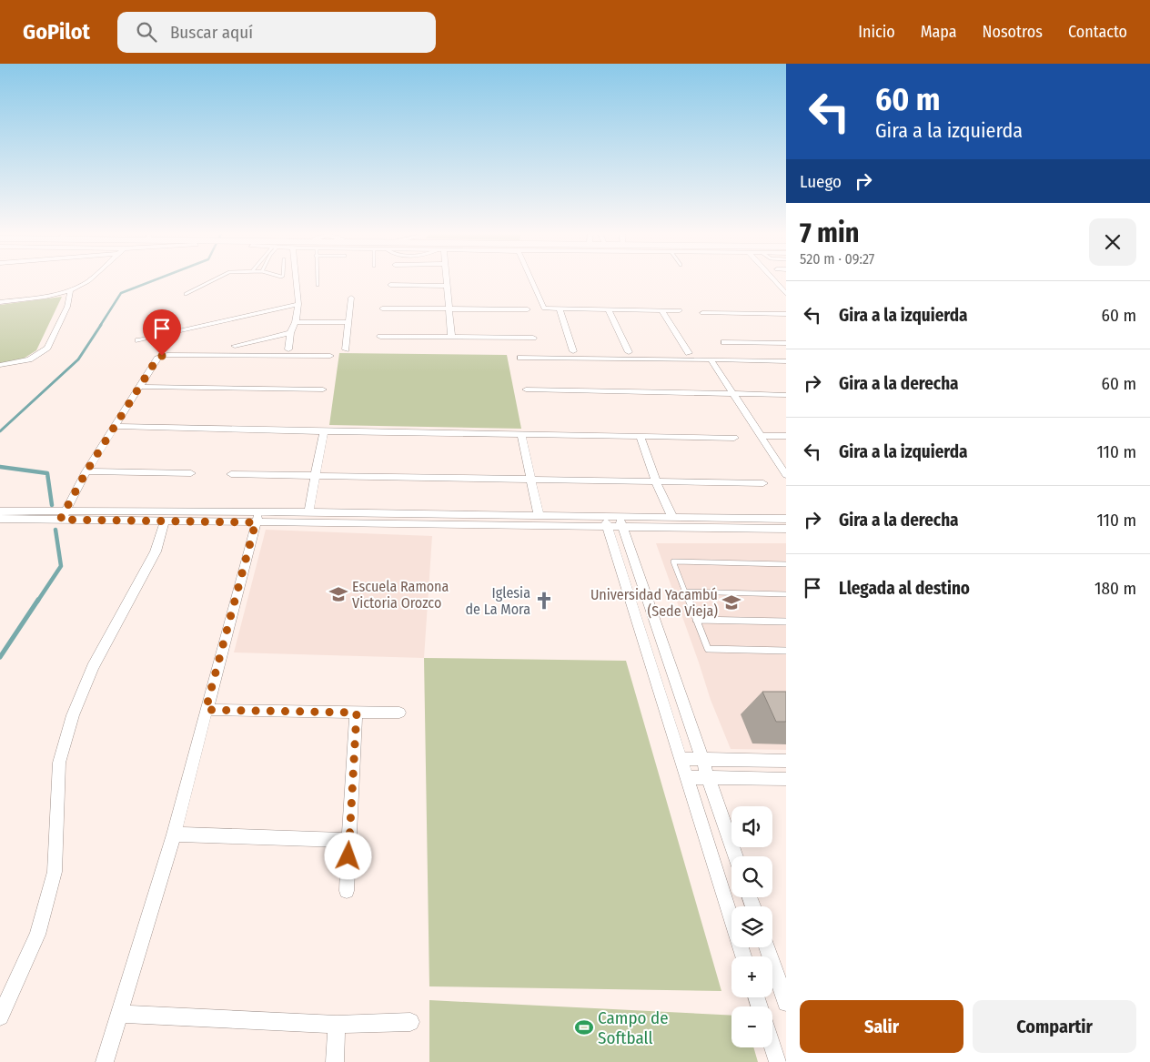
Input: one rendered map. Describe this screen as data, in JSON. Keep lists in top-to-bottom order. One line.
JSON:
{"places":{"school or university":["Escuela Ramona Victoria Orozco","Universidad Yacambú (Sede Vieja)"],"church":["Iglesia de La Mora"],"sports":["Campo de Softball"]},"page":{"header":"GoPilot","search":"Buscar aquí","nav":["Inicio","Mapa","Nosotros","Contacto"],"turn":["60 m","Gira a la izquierda"],"then":"Luego","heading":["7 min","520 m · 09:27"],"list":[{"name":"Gira a la izquierda","value":"60 m"},{"name":"Gira a la derecha","value":"60 m"},{"name":"Gira a la izquierda","value":"110 m"},{"name":"Gira a la derecha","value":"110 m"},{"name":"Llegada al destino","value":"180 m"}],"map_buttons":["+","−"],"buttons":["Salir","Compartir"]}}
